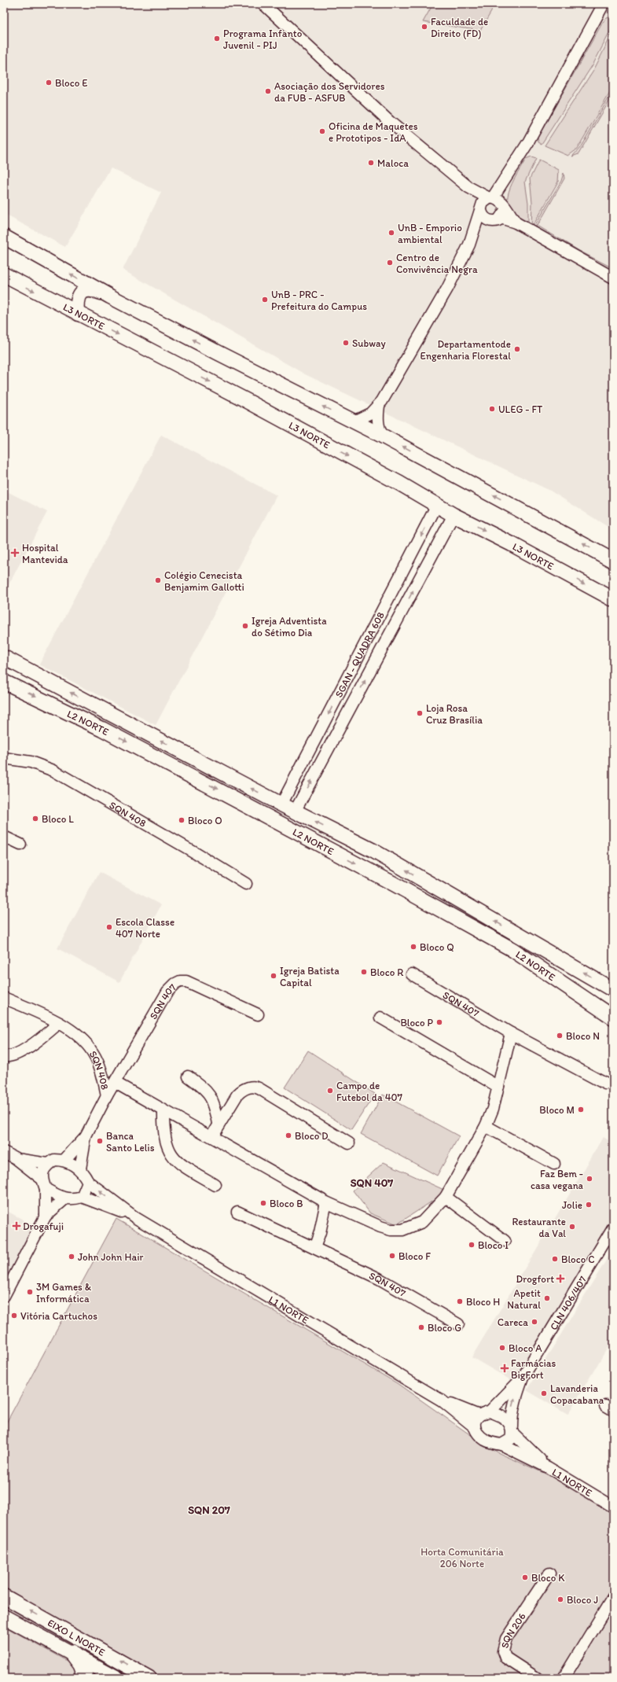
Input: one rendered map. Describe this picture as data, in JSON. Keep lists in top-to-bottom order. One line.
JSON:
{"streets":{"main road":["L3 NORTE","L2 NORTE","EIXO L NORTE"],"street":["SGAN - QUADRA 608","SQN 408","SQN 407","CLN 406/407","L1 NORTE","SQN 206"]},"crossings":[["L3 NORTE","SGAN - QUADRA 608"],["SGAN - QUADRA 608","L2 NORTE"],["SQN 408","SQN 407"],["CLN 406/407","L1 NORTE"]],"districts":["SQN 407","SQN 207"],"parks":["Horta Comunitária 206 Norte"],"places":{"other":["Faculdade de Direito (FD)","Programa Infanto Juvenil - PIJ","Bloco E","Asociação dos Servidores da FUB - ASFUB","Oficina de Maquetes e Prototipos - IdA","Maloca","UnB - Emporio ambiental","Centro de Convivência Negra","UnB - PRC - Prefeitura do Campus","Subway","Departamentode Engenharia Florestal","ULEG - FT","Colégio Cenecista Benjamim Gallotti","Igreja Adventista do Sétimo Dia","Loja Rosa Cruz Brasília","Bloco L","Bloco O","Escola Classe 407 Norte","Bloco Q","Bloco R","Igreja Batista Capital","Bloco P","Bloco N","Campo de Futebol da 407","Bloco M","Bloco D","Banca Santo Lelis","Faz Bem - casa vegana","Bloco B","Jolie","Restaurante da Val","Bloco I","Bloco F","John John Hair","Bloco C","3M Games & Informática","Apetit Natural","Bloco H","Vitória Cartuchos","Careca","Bloco G","Bloco A","Lavanderia Copacabana","Bloco K","Bloco J"],"health":["Hospital Mantevida","Drogafuji","Drogfort","Farmácias BigFort"]}}
